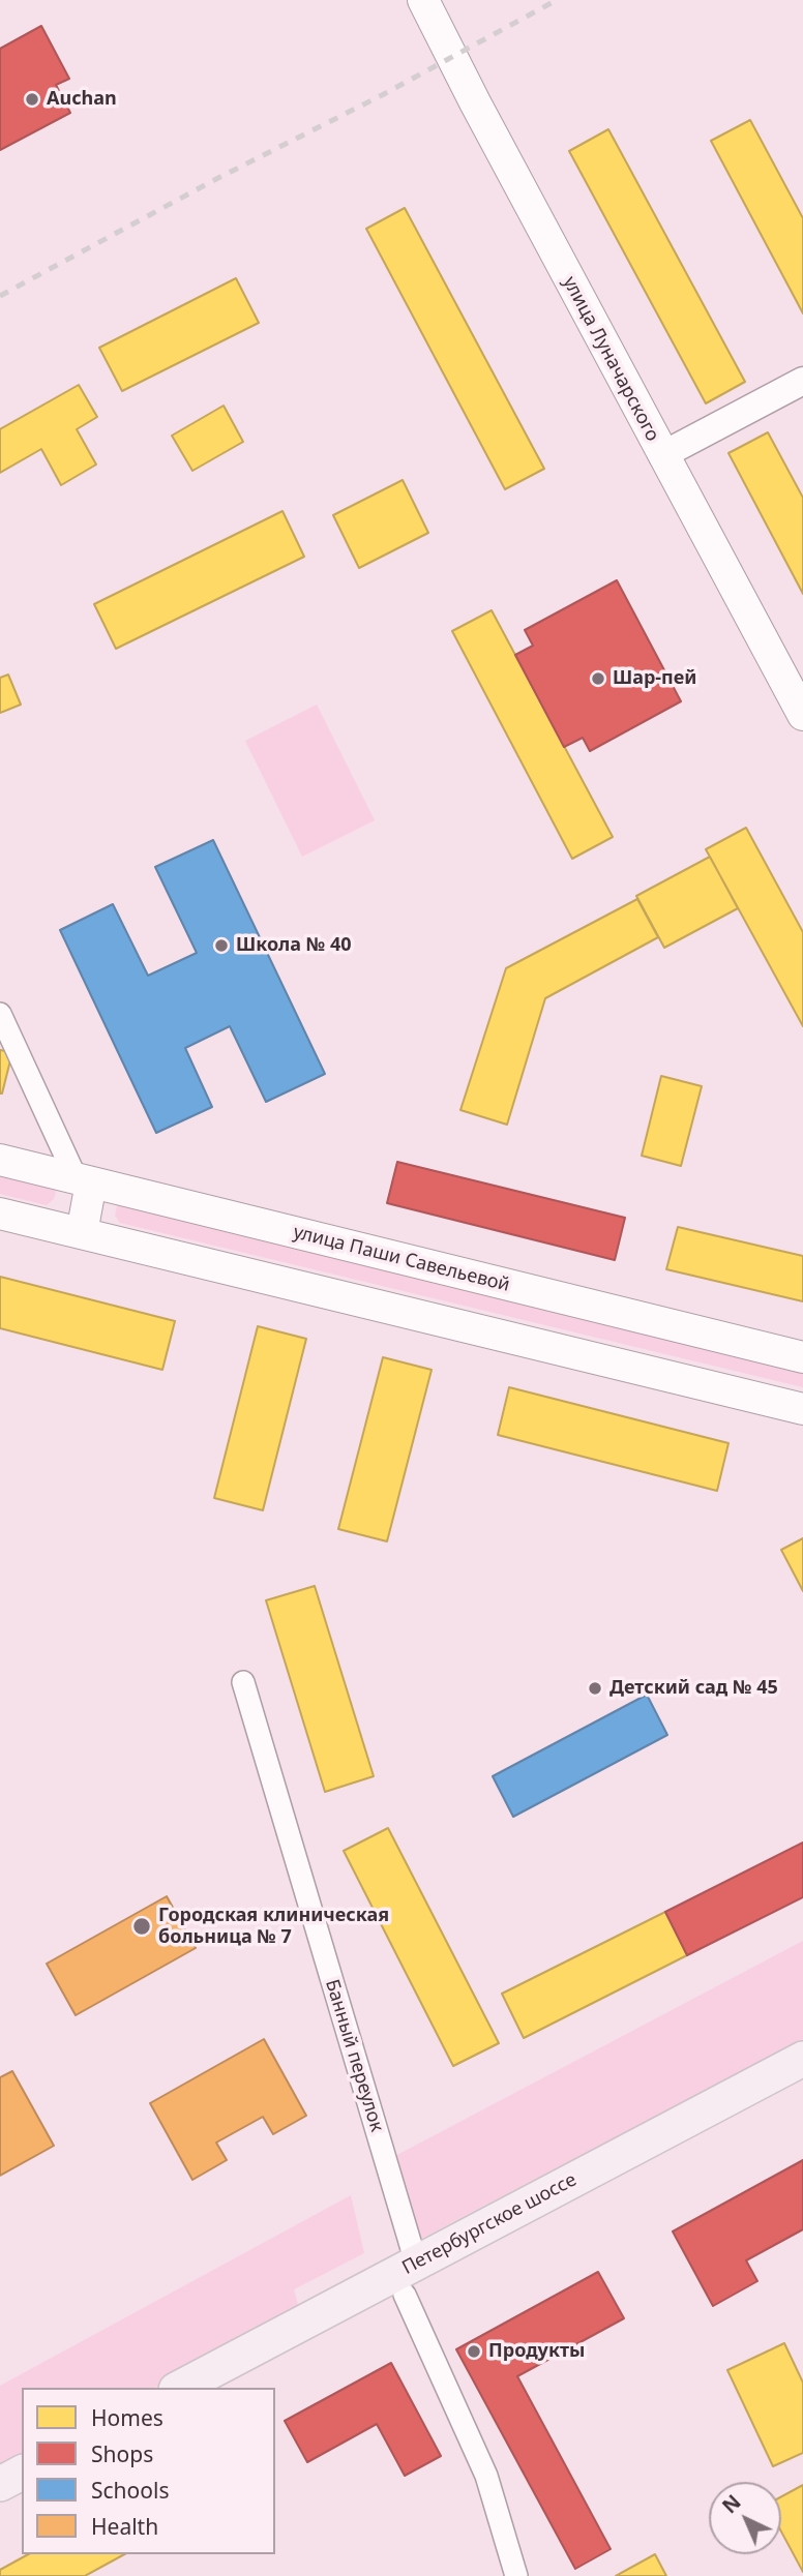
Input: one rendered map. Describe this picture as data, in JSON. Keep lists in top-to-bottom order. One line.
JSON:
{"streets":{"main road":["улица Луначарского","улица Паши Савельевой","Петербургское шоссе"],"street":["Банный переулок"]},"crossings":[["Банный переулок","Петербургское шоссе"]],"places":["Auchan","Шар-пей","Школа № 40","Детский сад № 45","Городская клиническая больница № 7","Продукты"],"legend":["Homes","Shops","Schools","Health"],"north":"top left"}
